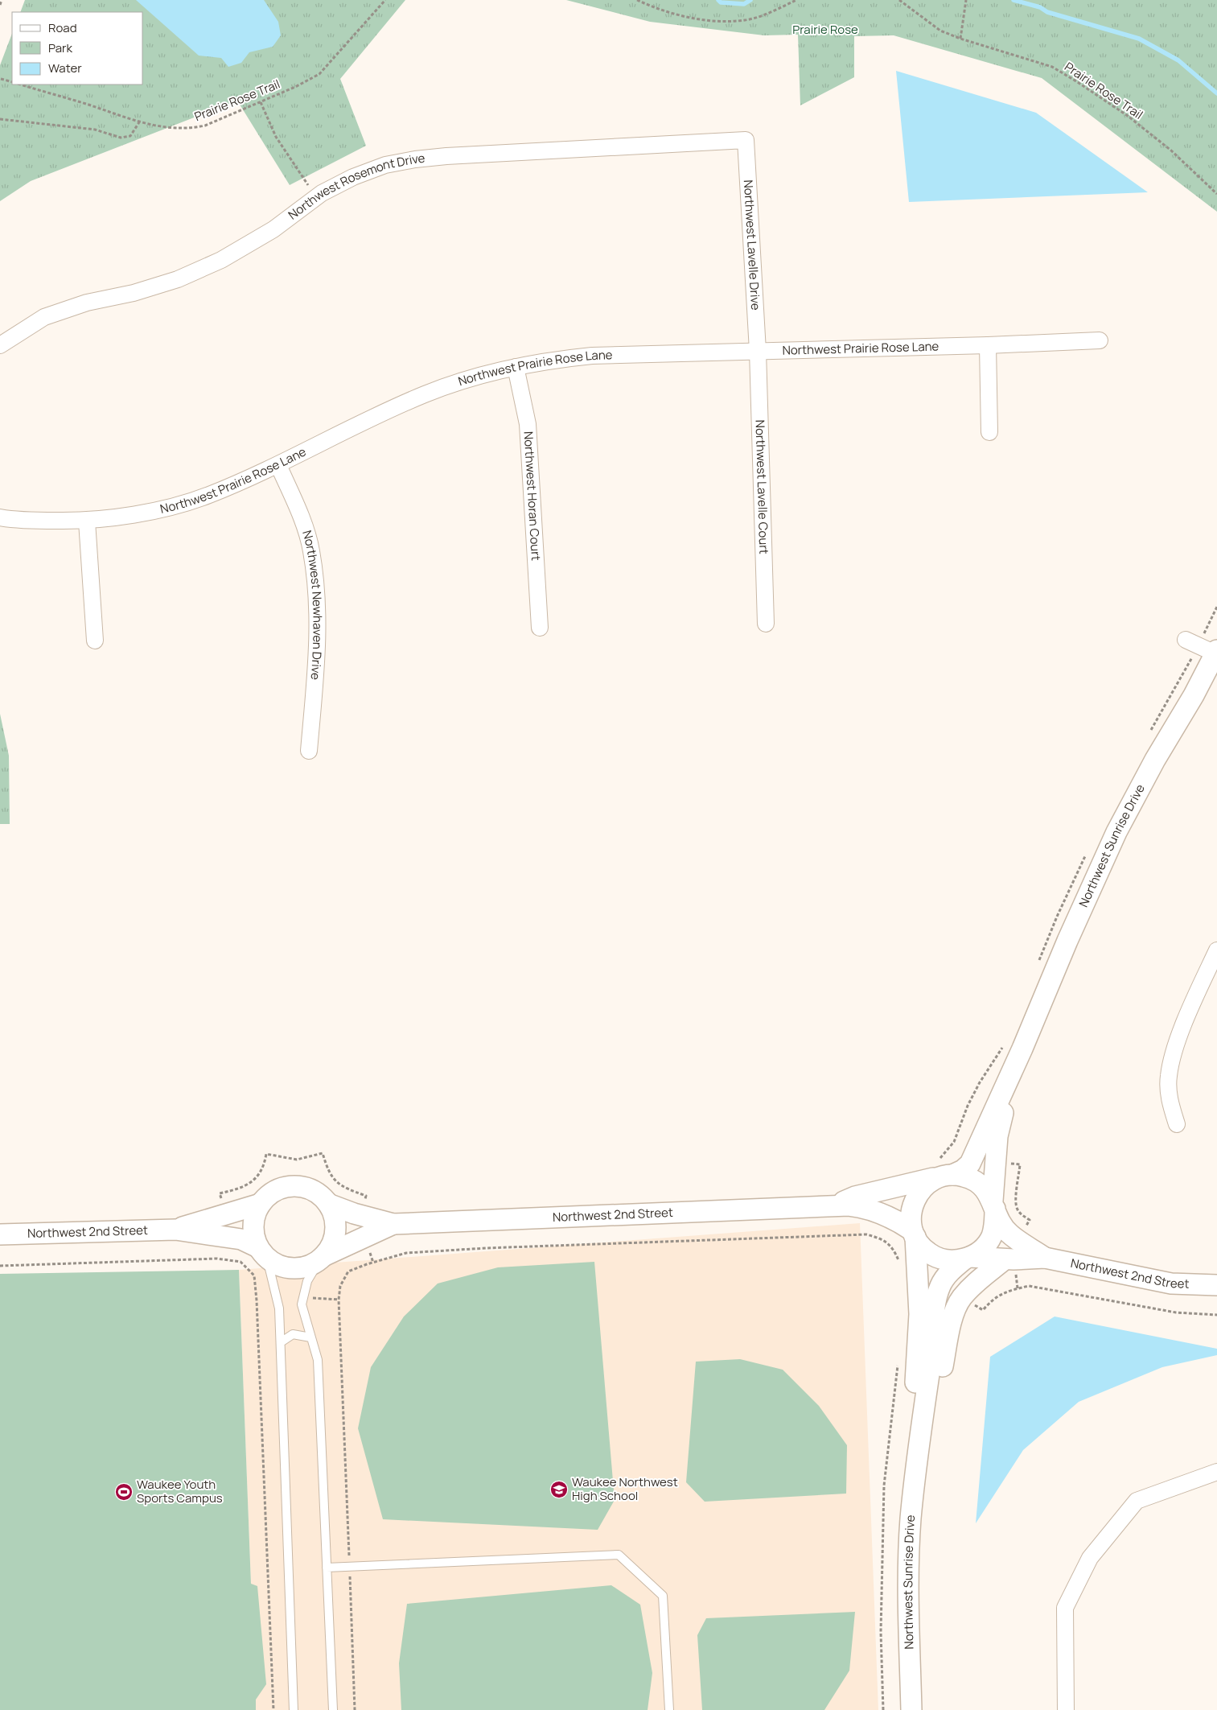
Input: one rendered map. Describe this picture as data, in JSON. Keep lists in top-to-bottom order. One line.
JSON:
{"streets":{"street":["Northwest Rosemont Drive","Northwest Lavelle Drive","Northwest Prairie Rose Lane","Northwest Lavelle Court","Northwest Horan Court","Northwest Newhaven Drive","Northwest Sunrise Drive","Northwest 2nd Street"],"path":["Prairie Rose Trail"]},"crossings":[["Northwest Rosemont Drive","Northwest Lavelle Drive"],["Northwest Lavelle Drive","Northwest Prairie Rose Lane"],["Northwest Lavelle Drive","Northwest Lavelle Court"],["Northwest Prairie Rose Lane","Northwest Lavelle Court"],["Northwest Prairie Rose Lane","Northwest Horan Court"],["Northwest Prairie Rose Lane","Northwest Newhaven Drive"],["Northwest Sunrise Drive","Northwest 2nd Street"]],"parks":["Prairie Rose"],"places":{"school or university":["Waukee Northwest High School"],"sports":["Waukee Youth Sports Campus"]},"legend":["Road","Park","Water"]}
